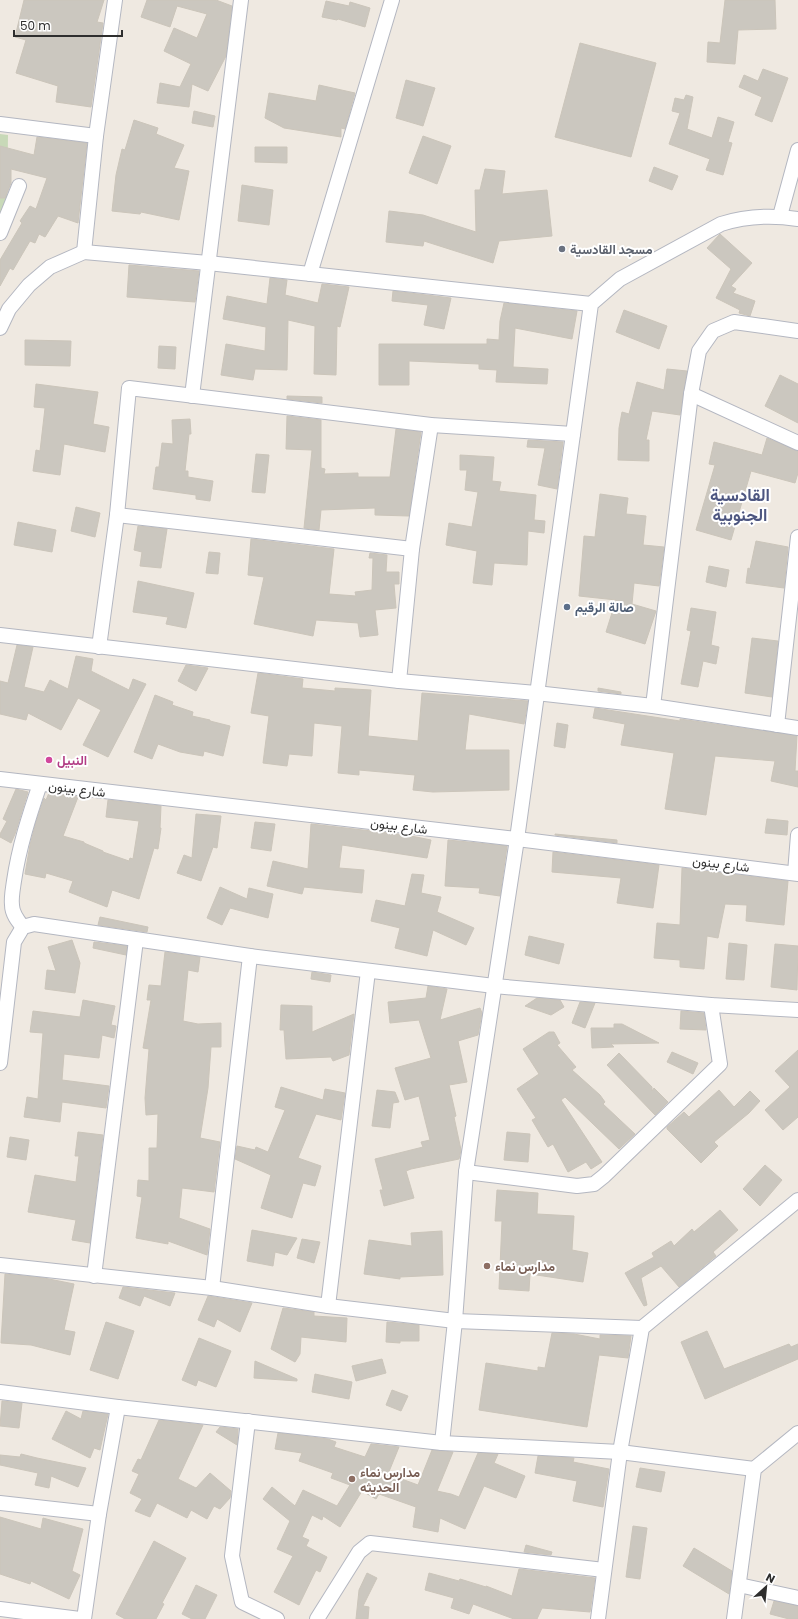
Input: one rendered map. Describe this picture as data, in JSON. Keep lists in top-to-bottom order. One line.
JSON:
{"streets":{"street":["شارع بينون"]},"districts":["القادسية الجنوبية"],"places":["مسجد القادسية","صالة الرقيم","النبيل","مدارس نماء","مدارس نماء الحديثه"],"scale_bar":"50 m","north":"top right"}
